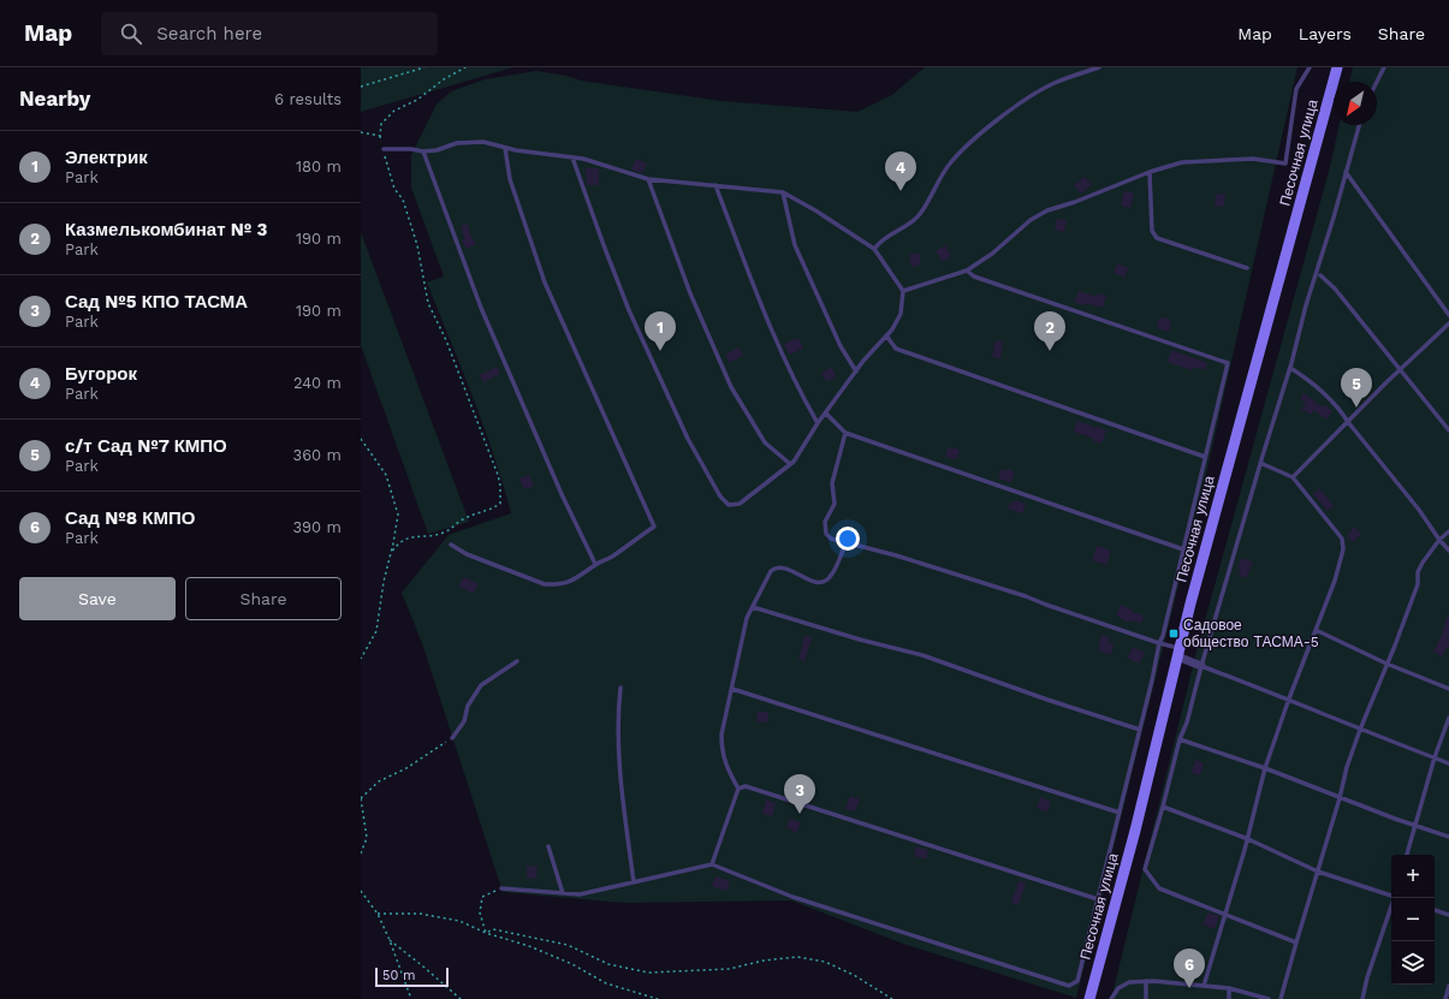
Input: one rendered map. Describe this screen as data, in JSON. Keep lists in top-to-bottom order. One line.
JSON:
{"streets":{"main road":["Песочная улица"]},"places":{"transit":["Садовое общество ТАСМА-5"]},"scale_bar":"50 m","north":"bottom left","page":{"header":"Map","search":"Search here","nav":["Map","Layers","Share"],"heading":["Nearby","6 results"],"list":[{"mark":"1","name":"Электрик","note":"Park","value":"180 m"},{"mark":"2","name":"Казмелькомбинат № 3","note":"Park","value":"190 m"},{"mark":"3","name":"Сад №5 КПО ТАСМА","note":"Park","value":"190 m"},{"mark":"4","name":"Бугорок","note":"Park","value":"240 m"},{"mark":"5","name":"с/т Сад №7 КМПО","note":"Park","value":"360 m"},{"mark":"6","name":"Сад №8 КМПО","note":"Park","value":"390 m"}],"pins":["4","1","2","5","3","6"],"buttons":["Save","Share"],"map_buttons":["+","−"],"scale":"50 m"}}
